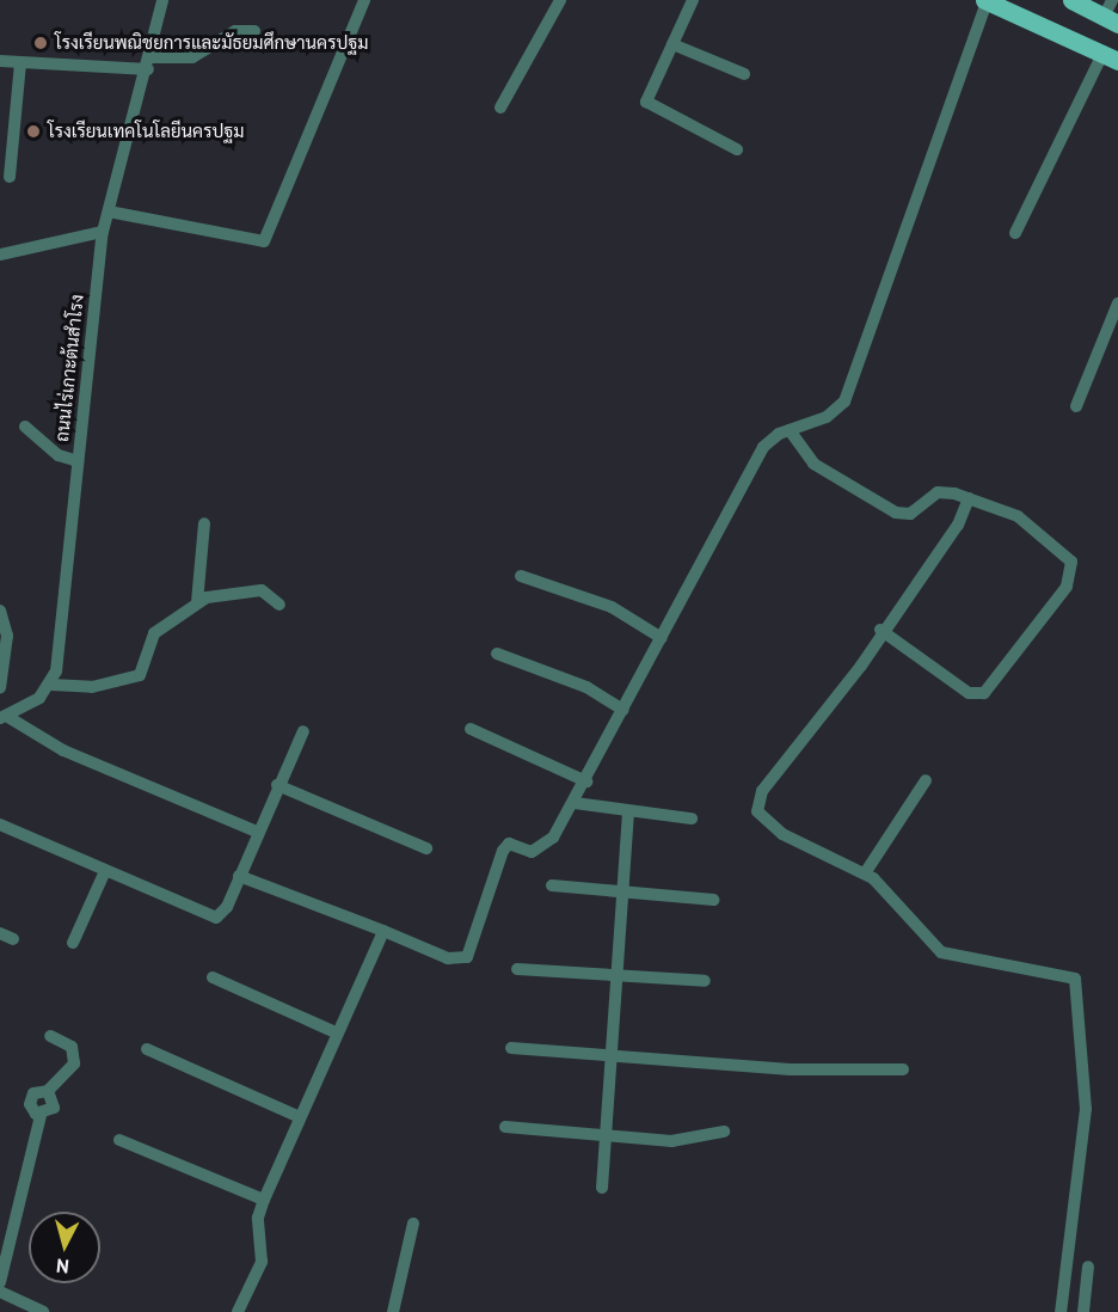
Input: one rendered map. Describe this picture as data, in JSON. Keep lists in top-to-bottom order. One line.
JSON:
{"streets":{"street":["ถนนไร่เกาะต้นสำโรง"]},"places":["โรงเรียนพณิชยการและมัธยมศึกษานครปฐม","โรงเรียนเทคโนโลยีนครปฐม"],"north":"bottom"}
